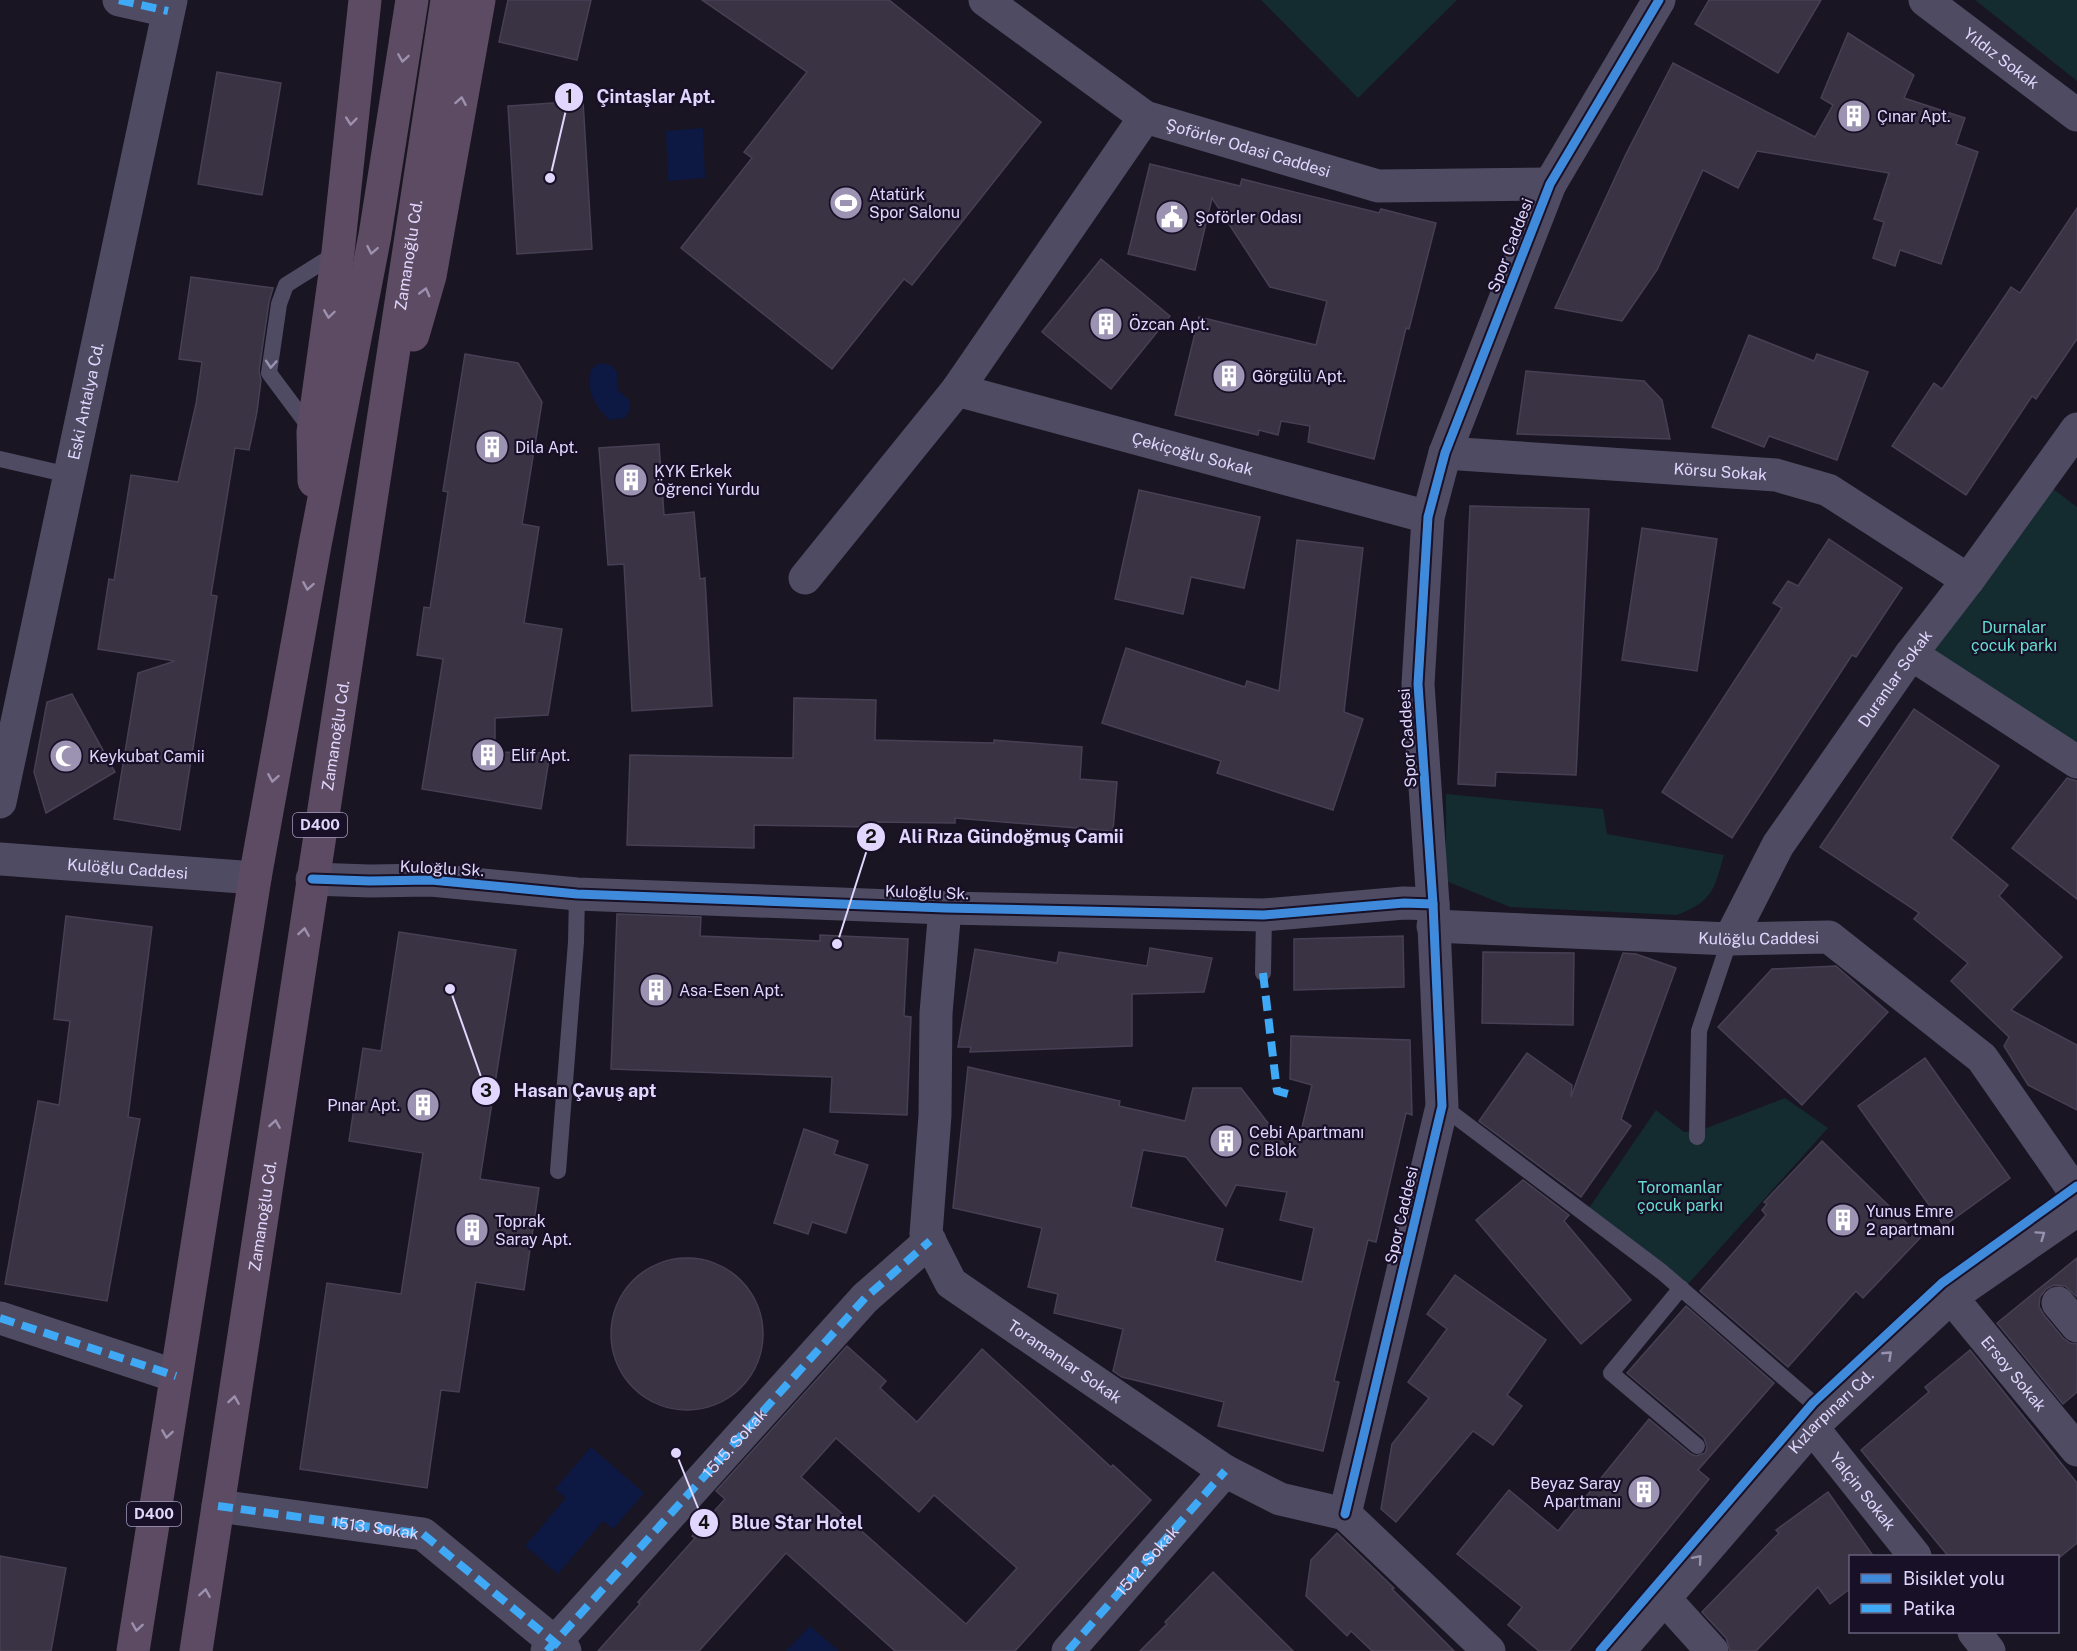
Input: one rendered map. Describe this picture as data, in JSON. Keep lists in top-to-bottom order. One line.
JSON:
{"streets":{"highway":["Zamanoğlu Cd.","D400"],"street":["Yıldız Sokak","Şoförler Odasi Caddesi","Spor Caddesi","Eski Antalya Cd.","Çekiçoğlu Sokak","Körsu Sokak","Duranlar Sokak","Kuloğlu Sk.","Kulöğlu Caddesi","Toramanlar Sokak","Ersoy Sokak","Kızlarpınarı Cd.","1515. Sokak","Yalçin Sokak","1513. Sokak","1512. Sokak"]},"crossings":[["Şoförler Odasi Caddesi","Spor Caddesi"],["Spor Caddesi","Çekiçoğlu Sokak"],["Spor Caddesi","Körsu Sokak"],["Spor Caddesi","Kuloğlu Sk."],["Spor Caddesi","Kulöğlu Caddesi"],["Spor Caddesi","Toramanlar Sokak"],["Zamanoğlu Cd.","Kuloğlu Sk."],["Zamanoğlu Cd.","1513. Sokak"],["Körsu Sokak","Duranlar Sokak"],["Duranlar Sokak","Kulöğlu Caddesi"],["D400","Kulöğlu Caddesi"],["Kuloğlu Sk.","Kulöğlu Caddesi"],["Kuloğlu Sk.","Toramanlar Sokak"],["Toramanlar Sokak","1515. Sokak"],["Toramanlar Sokak","1512. Sokak"],["Ersoy Sokak","Kızlarpınarı Cd."],["Kızlarpınarı Cd.","Yalçin Sokak"],["1515. Sokak","1513. Sokak"]],"one_way":["Kızlarpınarı Cd."],"parks":["Durnalar çocuk parkı","Toromanlar çocuk parkı"],"places":{"building":["Çınar Apt.","Özcan Apt.","Görgülü Apt.","Dila Apt.","KYK Erkek Öğrenci Yurdu","Elif Apt.","Asa-Esen Apt.","Pınar Apt.","Cebi Apartmanı C Blok","Yunus Emre 2 apartmanı","Toprak Saray Apt.","Beyaz Saray Apartmanı"],"other":["Çintaşlar Apt.","Ali Rıza Gündoğmuş Camii","Hasan Çavuş apt","Blue Star Hotel"],"sports":["Atatürk Spor Salonu"],"public building":["Şoförler Odası"],"mosque":["Keykubat Camii"]},"legend":["Bisiklet yolu","Patika"]}
